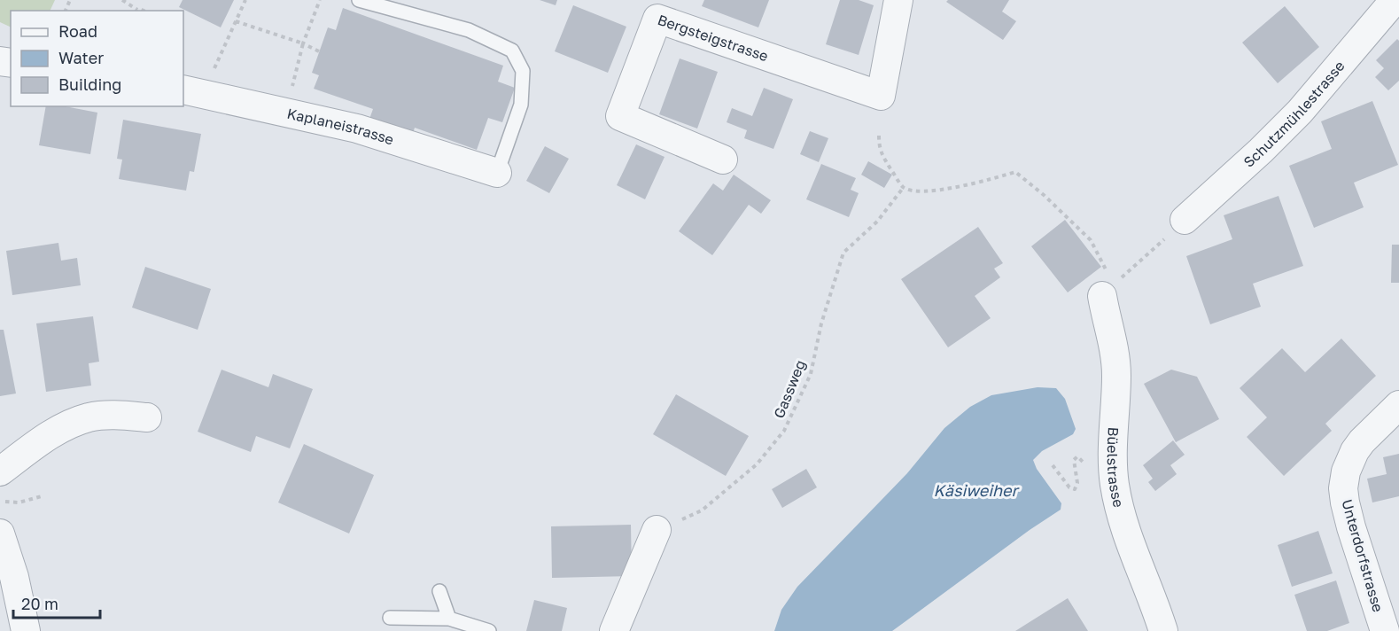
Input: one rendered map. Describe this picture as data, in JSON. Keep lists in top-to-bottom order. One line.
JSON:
{"streets":{"street":["Bergsteigstrasse","Schutzmühlestrasse","Kaplaneistrasse","Büelstrasse","Unterdorfstrasse"],"path":["Gassweg"]},"water":["Käsiweiher"],"legend":["Road","Water","Building"],"scale_bar":"20 m"}
